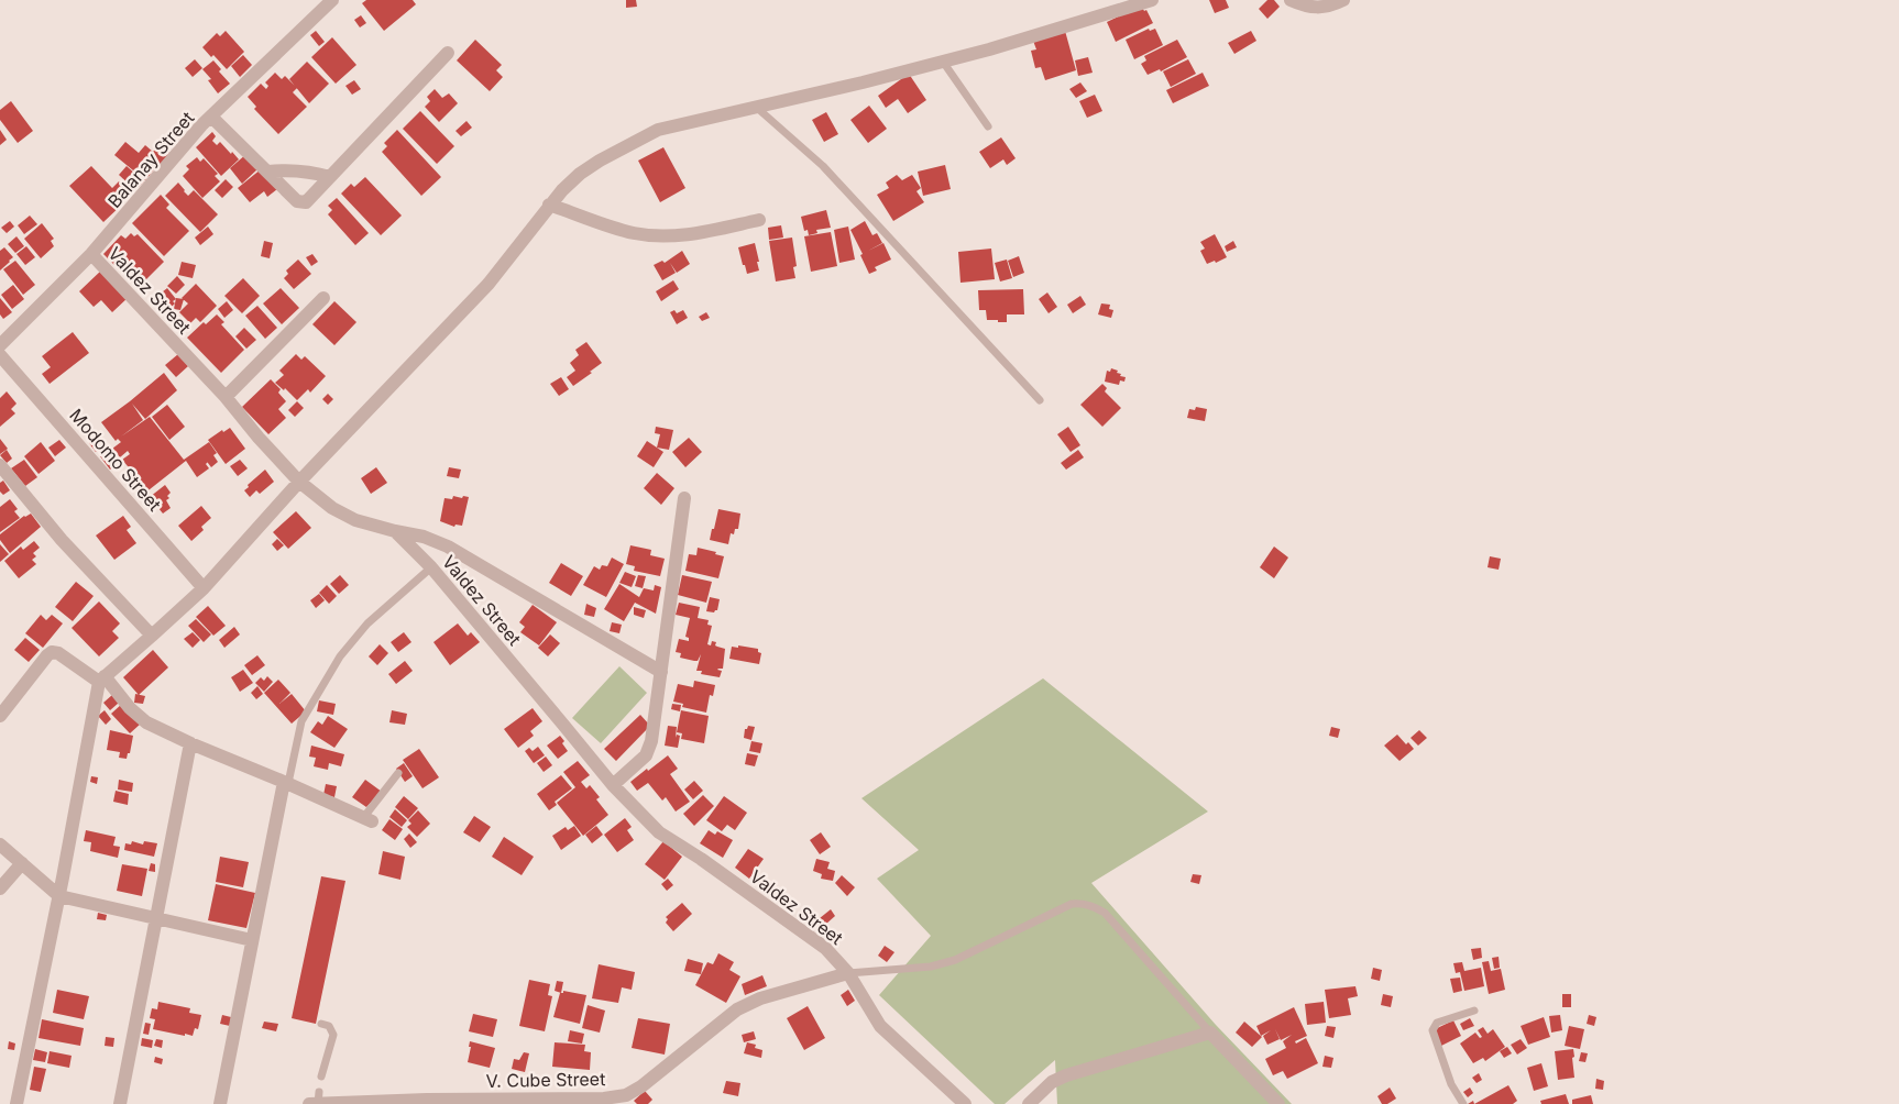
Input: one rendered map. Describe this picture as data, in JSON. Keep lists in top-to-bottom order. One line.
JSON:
{"streets":{"street":["Balanay Street","Valdez Street","Modomo Street","V. Cube Street"]},"crossings":[["Balanay Street","Valdez Street"],["Valdez Street","V. Cube Street"]]}
